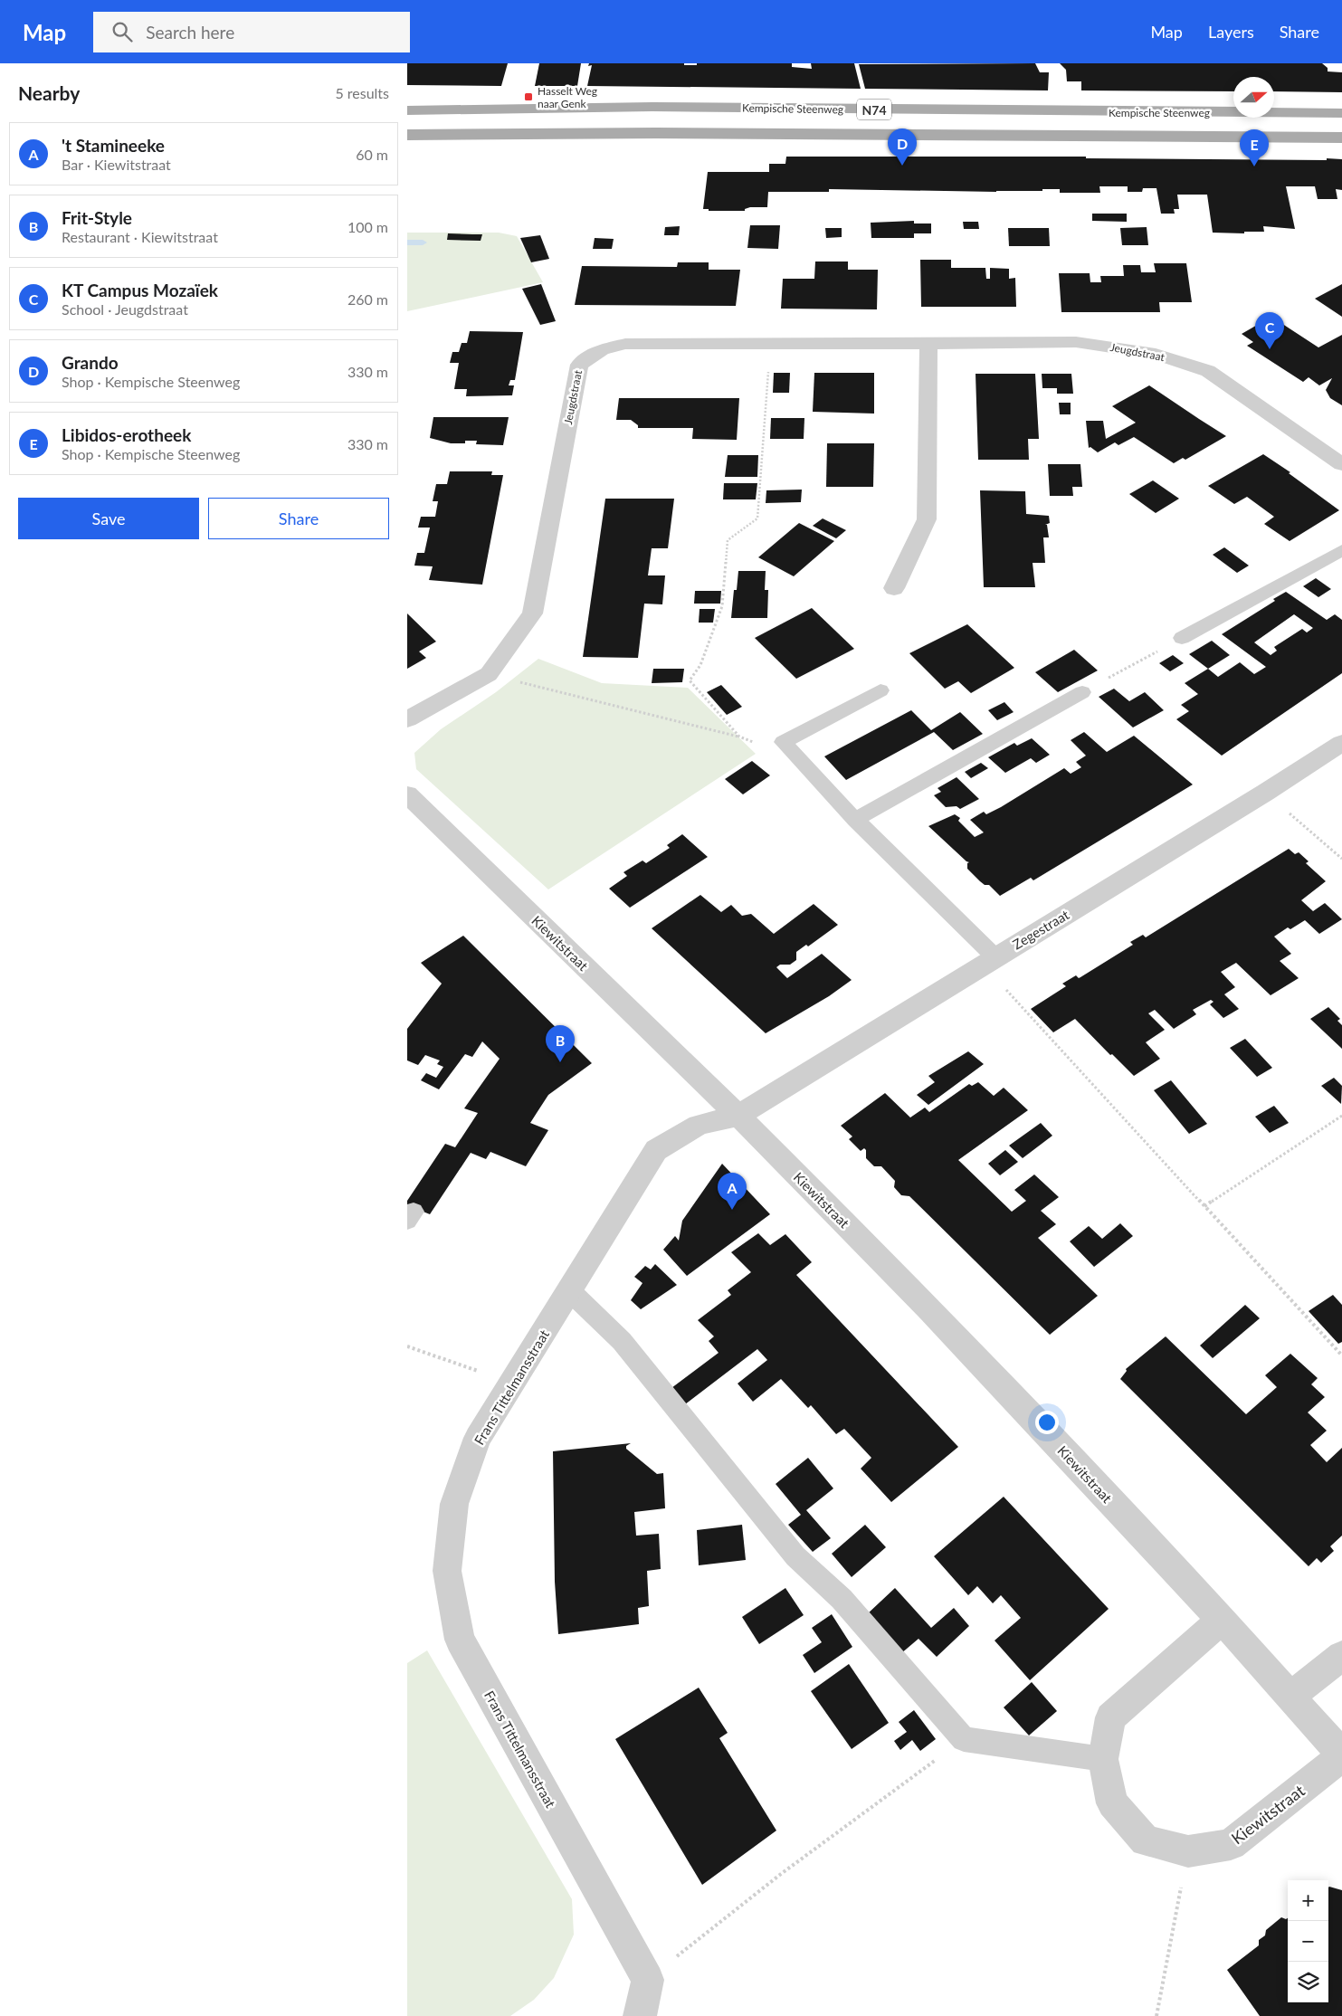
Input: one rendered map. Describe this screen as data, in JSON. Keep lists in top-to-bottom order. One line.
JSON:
{"streets":{"main road":["Kempische Steenweg","N74"],"street":["Jeugdstraat","Zegestraat","Kiewitstraat","Frans Tittelmansstraat"]},"crossings":[["Zegestraat","Kiewitstraat"],["Zegestraat","Frans Tittelmansstraat"],["Kiewitstraat","Frans Tittelmansstraat"]],"places":{"transit":["Hasselt Weg naar Genk"]},"north":"right","page":{"header":"Map","search":"Search here","nav":["Map","Layers","Share"],"heading":["Nearby","5 results"],"list":[{"mark":"A","name":"'t Stamineeke","note":"Bar · Kiewitstraat","value":"60 m"},{"mark":"B","name":"Frit-Style","note":"Restaurant · Kiewitstraat","value":"100 m"},{"mark":"C","name":"KT Campus Mozaïek","note":"School · Jeugdstraat","value":"260 m"},{"mark":"D","name":"Grando","note":"Shop · Kempische Steenweg","value":"330 m"},{"mark":"E","name":"Libidos-erotheek","note":"Shop · Kempische Steenweg","value":"330 m"}],"pins":["D","E","C","B","A"],"buttons":["Save","Share"],"map_buttons":["+","−"]}}
